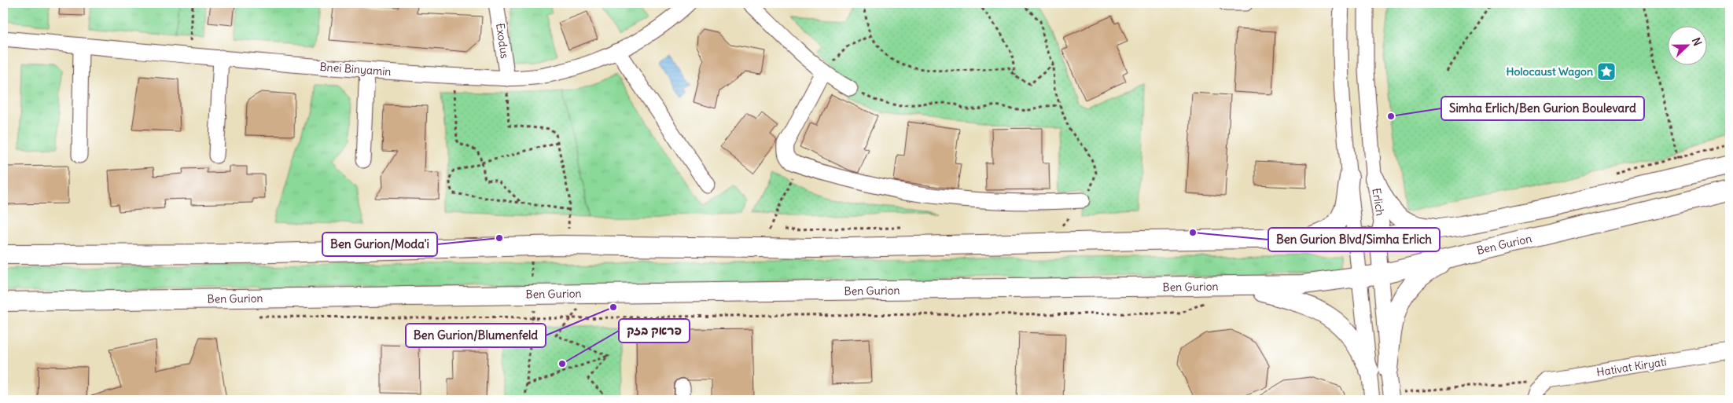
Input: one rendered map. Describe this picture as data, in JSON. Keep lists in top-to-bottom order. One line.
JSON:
{"streets":{"main road":["Ben Gurion"],"street":["Exodus","Bnei Binyamin","Erlich","Hativat Kiryati"]},"crossings":[["Exodus","Bnei Binyamin"],["Erlich","Ben Gurion"]],"places":{"place":["Holocaust Wagon"],"other":["Simha Erlich/Ben Gurion Boulevard","Ben Gurion Blvd/Simha Erlich","Ben Gurion/Moda'i","Ben Gurion/Blumenfeld","פראק בזק"]},"north":"right"}
